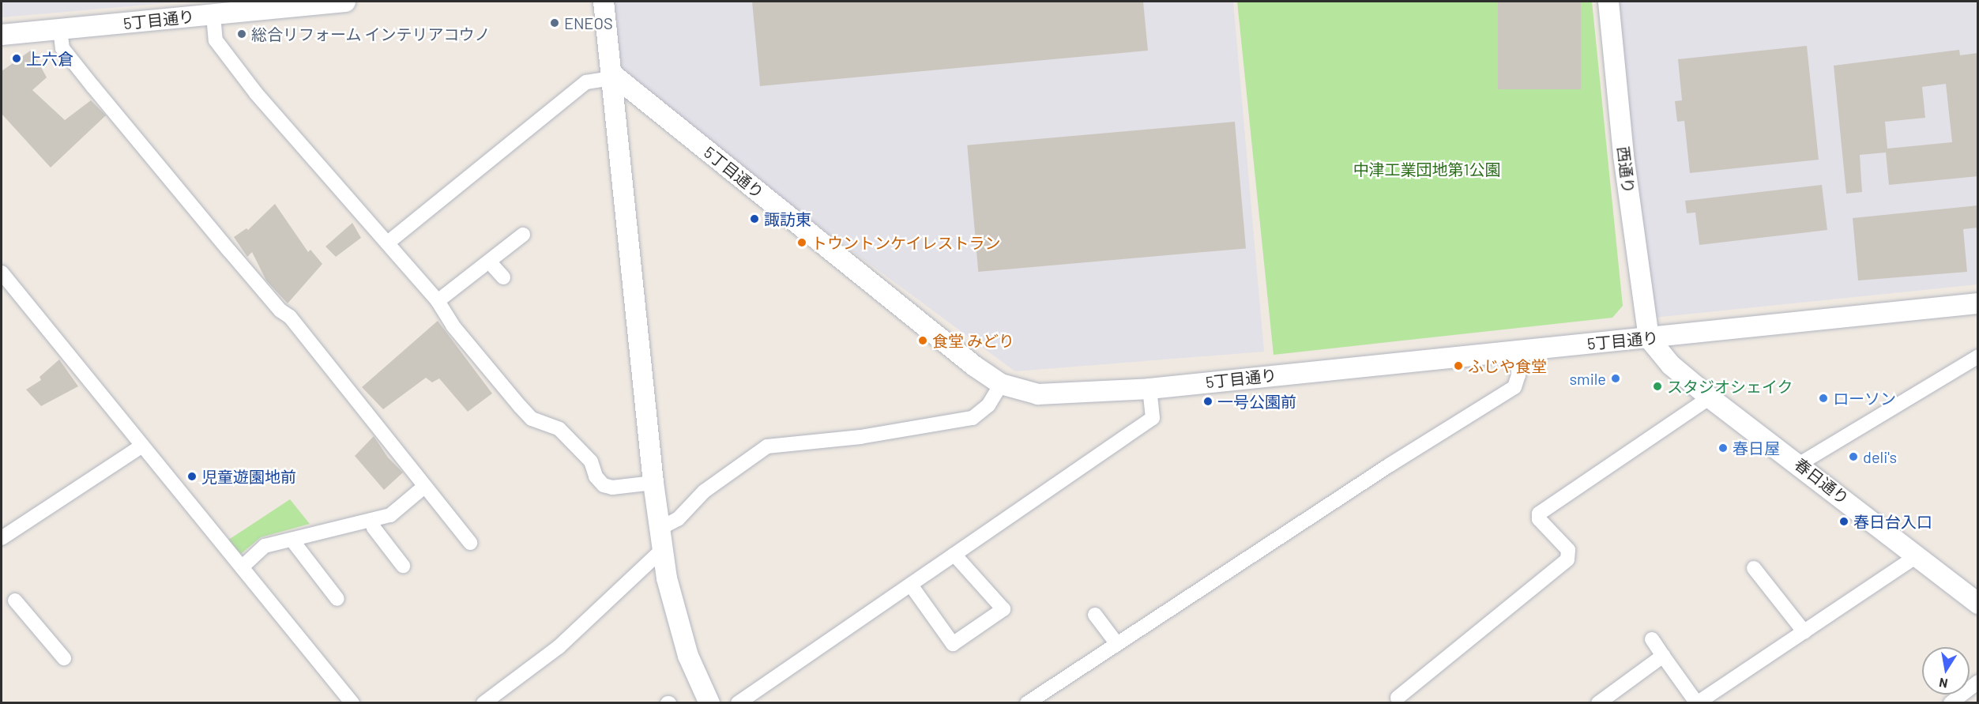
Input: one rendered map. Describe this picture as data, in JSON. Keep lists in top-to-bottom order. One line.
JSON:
{"streets":{"street":["5丁目通り","西通り","春日通り"]},"crossings":[["5丁目通り","西通り"],["5丁目通り","春日通り"],["西通り","春日通り"]],"parks":["中津工業団地第1公園"],"places":["ENEOS","総合リフォーム インテリアコウノ","上六倉","諏訪東","トウントンケイレストラン","食堂 みどり","ふじや食堂","smile","スタジオシェイク","ローソン","一号公園前","春日屋","deli's","児童遊園地前","春日台入口"],"north":"bottom"}
